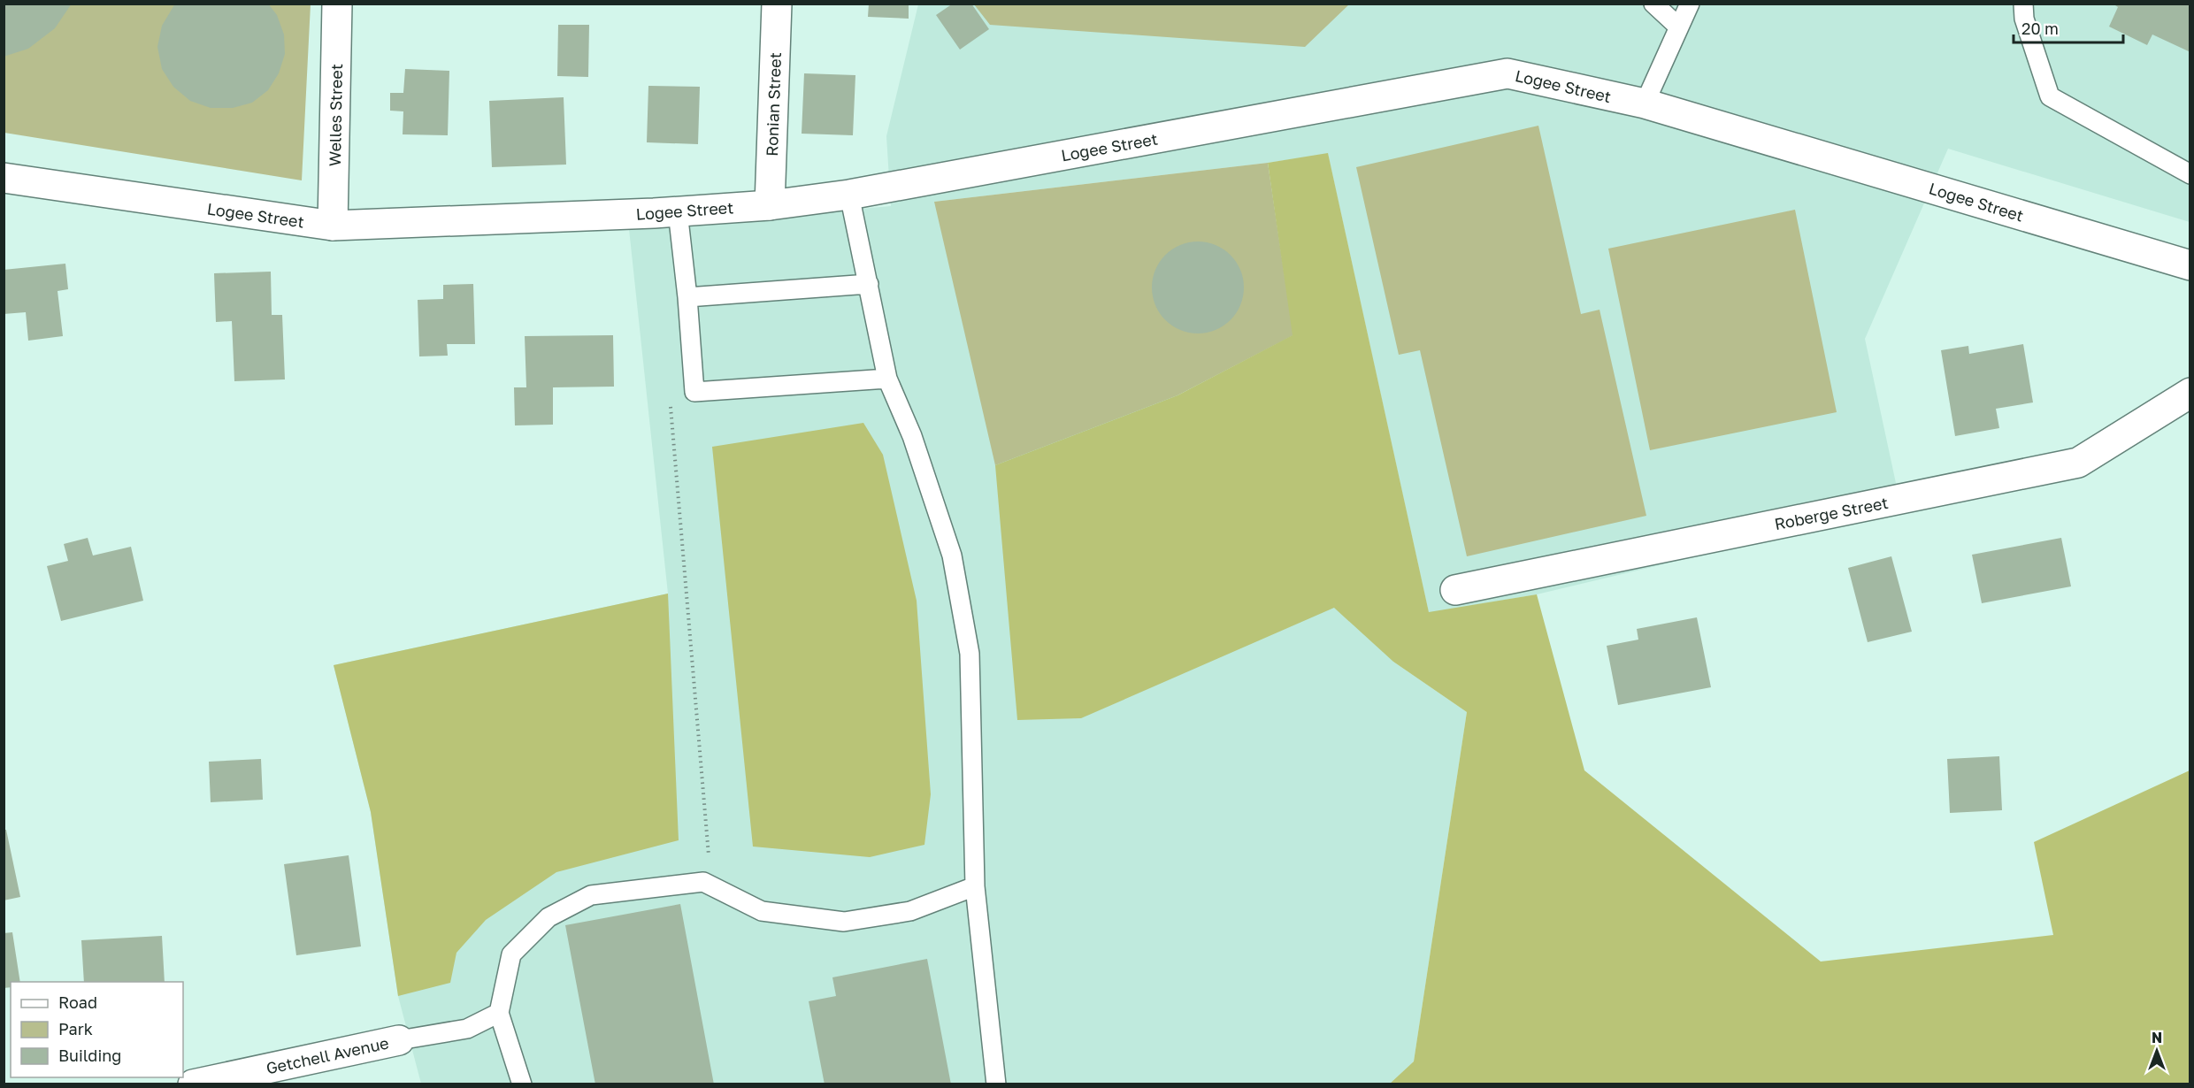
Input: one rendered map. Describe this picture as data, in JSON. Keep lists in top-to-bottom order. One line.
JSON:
{"streets":{"street":["Logee Street","Ronian Street","Welles Street","Roberge Street","Getchell Avenue"]},"crossings":[["Logee Street","Ronian Street"],["Logee Street","Welles Street"]],"legend":["Road","Park","Building"],"scale_bar":"20 m","north":"top"}
